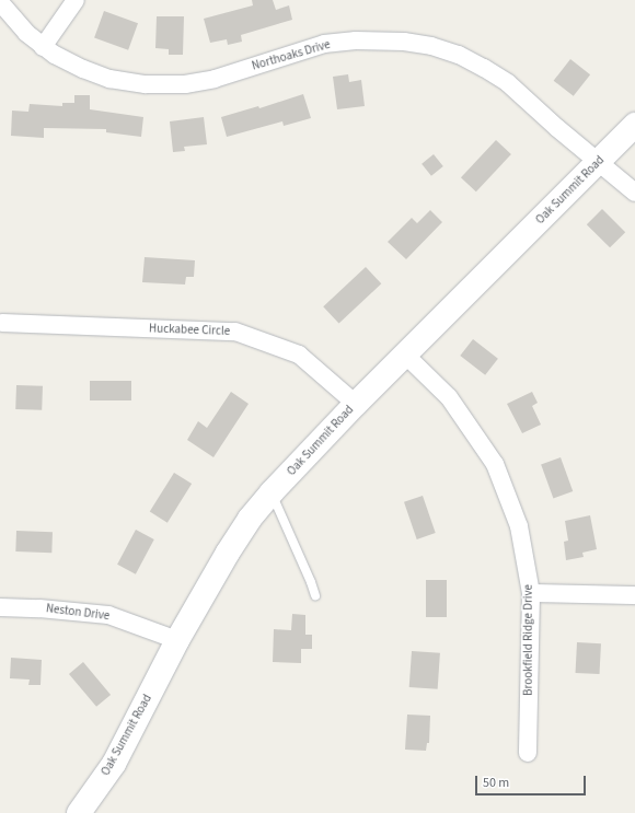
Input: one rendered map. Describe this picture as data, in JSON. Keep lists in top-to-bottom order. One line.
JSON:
{"streets":{"main road":["Oak Summit Road"],"street":["Northoaks Drive","Huckabee Circle","Neston Drive","Brookfield Ridge Drive"]},"crossings":[["Northoaks Drive","Oak Summit Road"],["Oak Summit Road","Huckabee Circle"],["Oak Summit Road","Neston Drive"],["Oak Summit Road","Brookfield Ridge Drive"]],"scale_bar":"50 m"}
